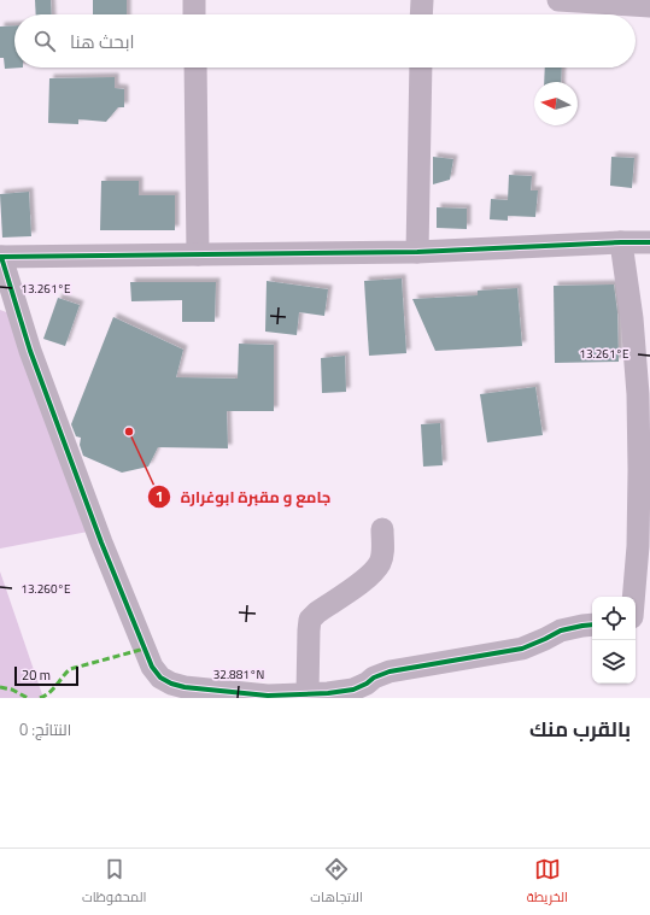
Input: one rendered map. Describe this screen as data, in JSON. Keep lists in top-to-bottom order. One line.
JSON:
{"places":["جامع و مقبرة ابوغرارة"],"scale_bar":"20 m","north":"left","page":{"search":"ابحث هنا","scale":"20 m","heading":["بالقرب منك","النتائج: 0"],"nav":["الخريطة","الاتجاهات","المحفوظات"]},"coordinates":["13.261°E","13.260°E","32.881°N"]}
